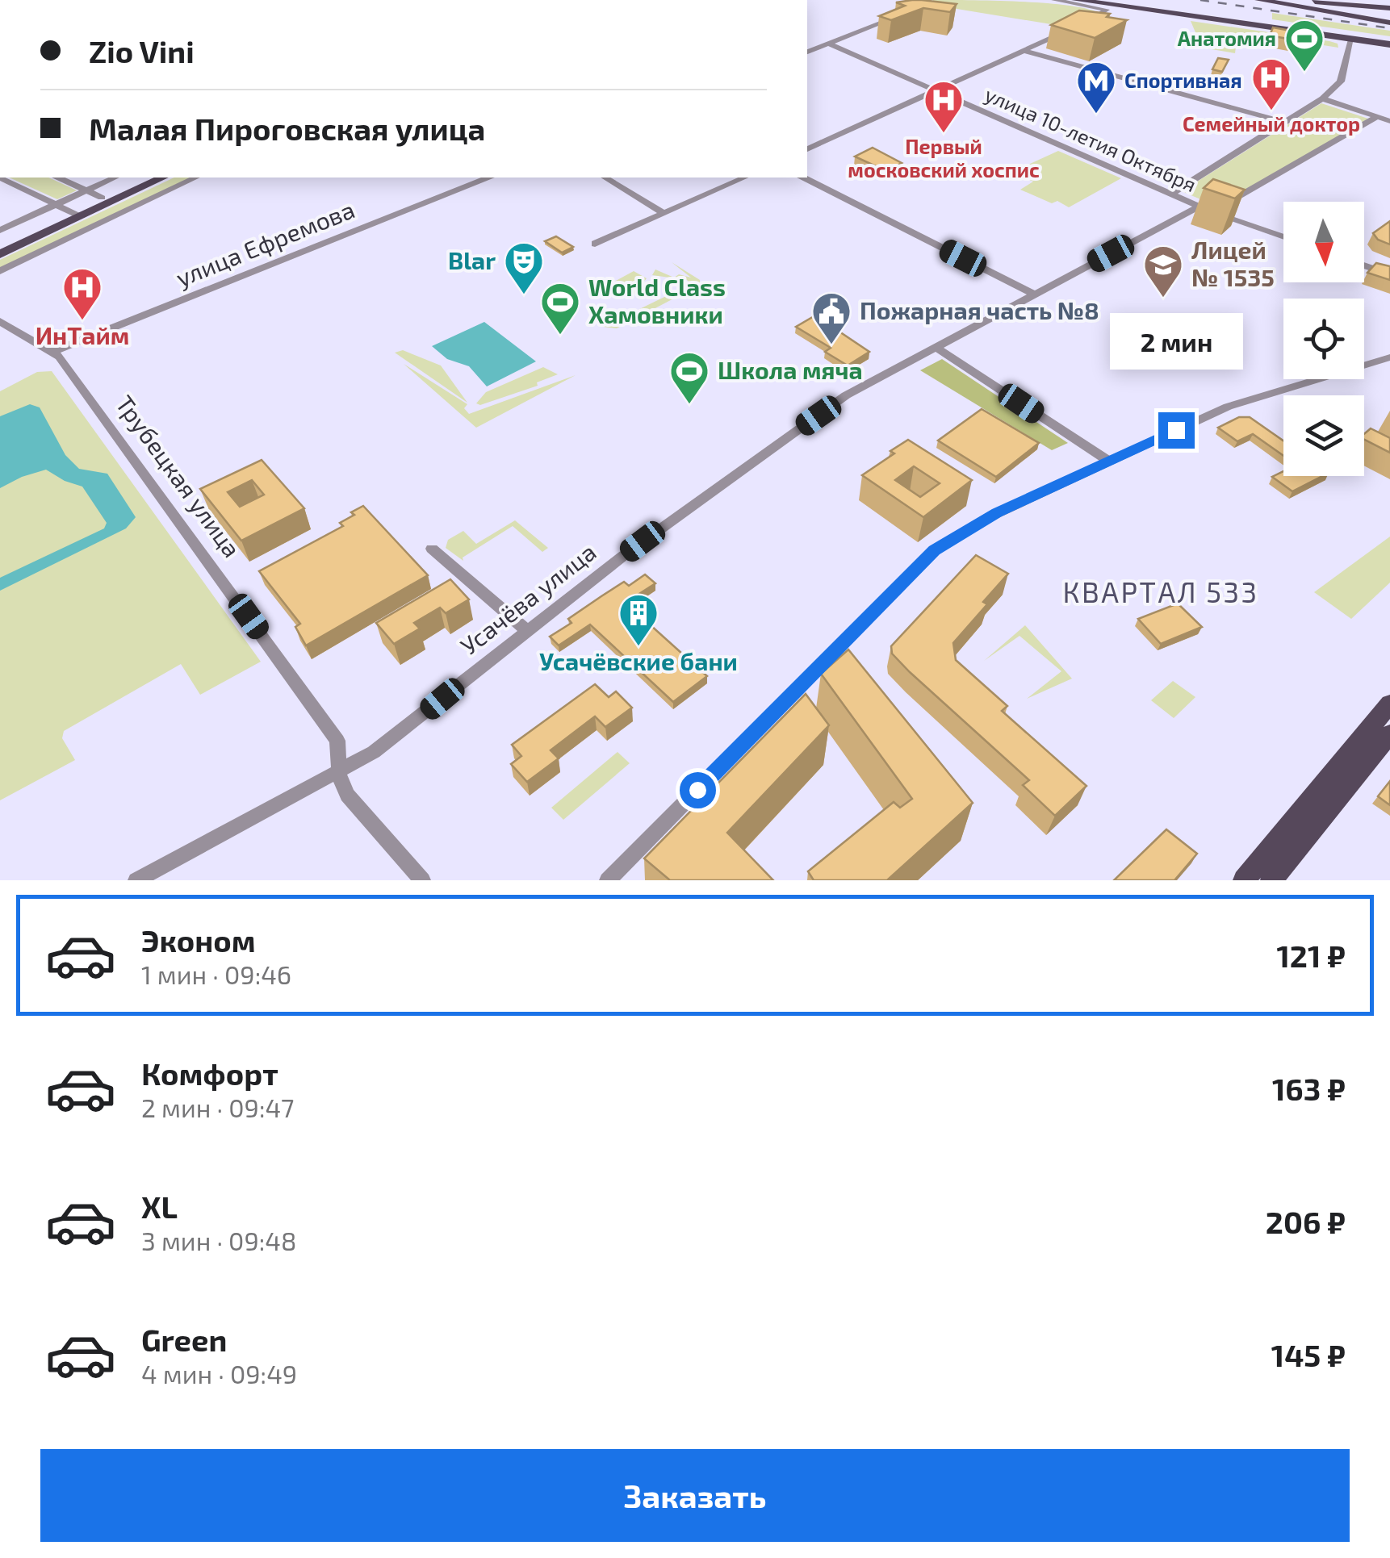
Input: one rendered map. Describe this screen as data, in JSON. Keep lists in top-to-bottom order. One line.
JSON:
{"streets":{"street":["улица 10-летия Октября","улица Ефремова","Трубецкая улица","Усачёва улица"]},"crossings":[["улица 10-летия Октября","Усачёва улица"],["улица Ефремова","Трубецкая улица"],["Трубецкая улица","Усачёва улица"]],"districts":["КВАРТАЛ 533"],"places":{"sports":["Анатомия","World Class Хамовники","Школа мяча"],"hospital":["Семейный доктор","Первый московский хоспис","ИнТайм"],"metro station":["Спортивная"],"theatre":["Blar"],"school or university":["Лицей № 1535"],"public building":["Пожарная часть №8"],"building":["Усачёвские бани"]},"north":"bottom","page":{"banner":["Zio Vini","Малая Пироговская улица"],"bubble":"2 мин","list":[{"name":"Эконом","note":"1 мин · 09:46","value":"121 ₽"},{"name":"Комфорт","note":"2 мин · 09:47","value":"163 ₽"},{"name":"XL","note":"3 мин · 09:48","value":"206 ₽"},{"name":"Green","note":"4 мин · 09:49","value":"145 ₽"}],"buttons":"Заказать"}}
